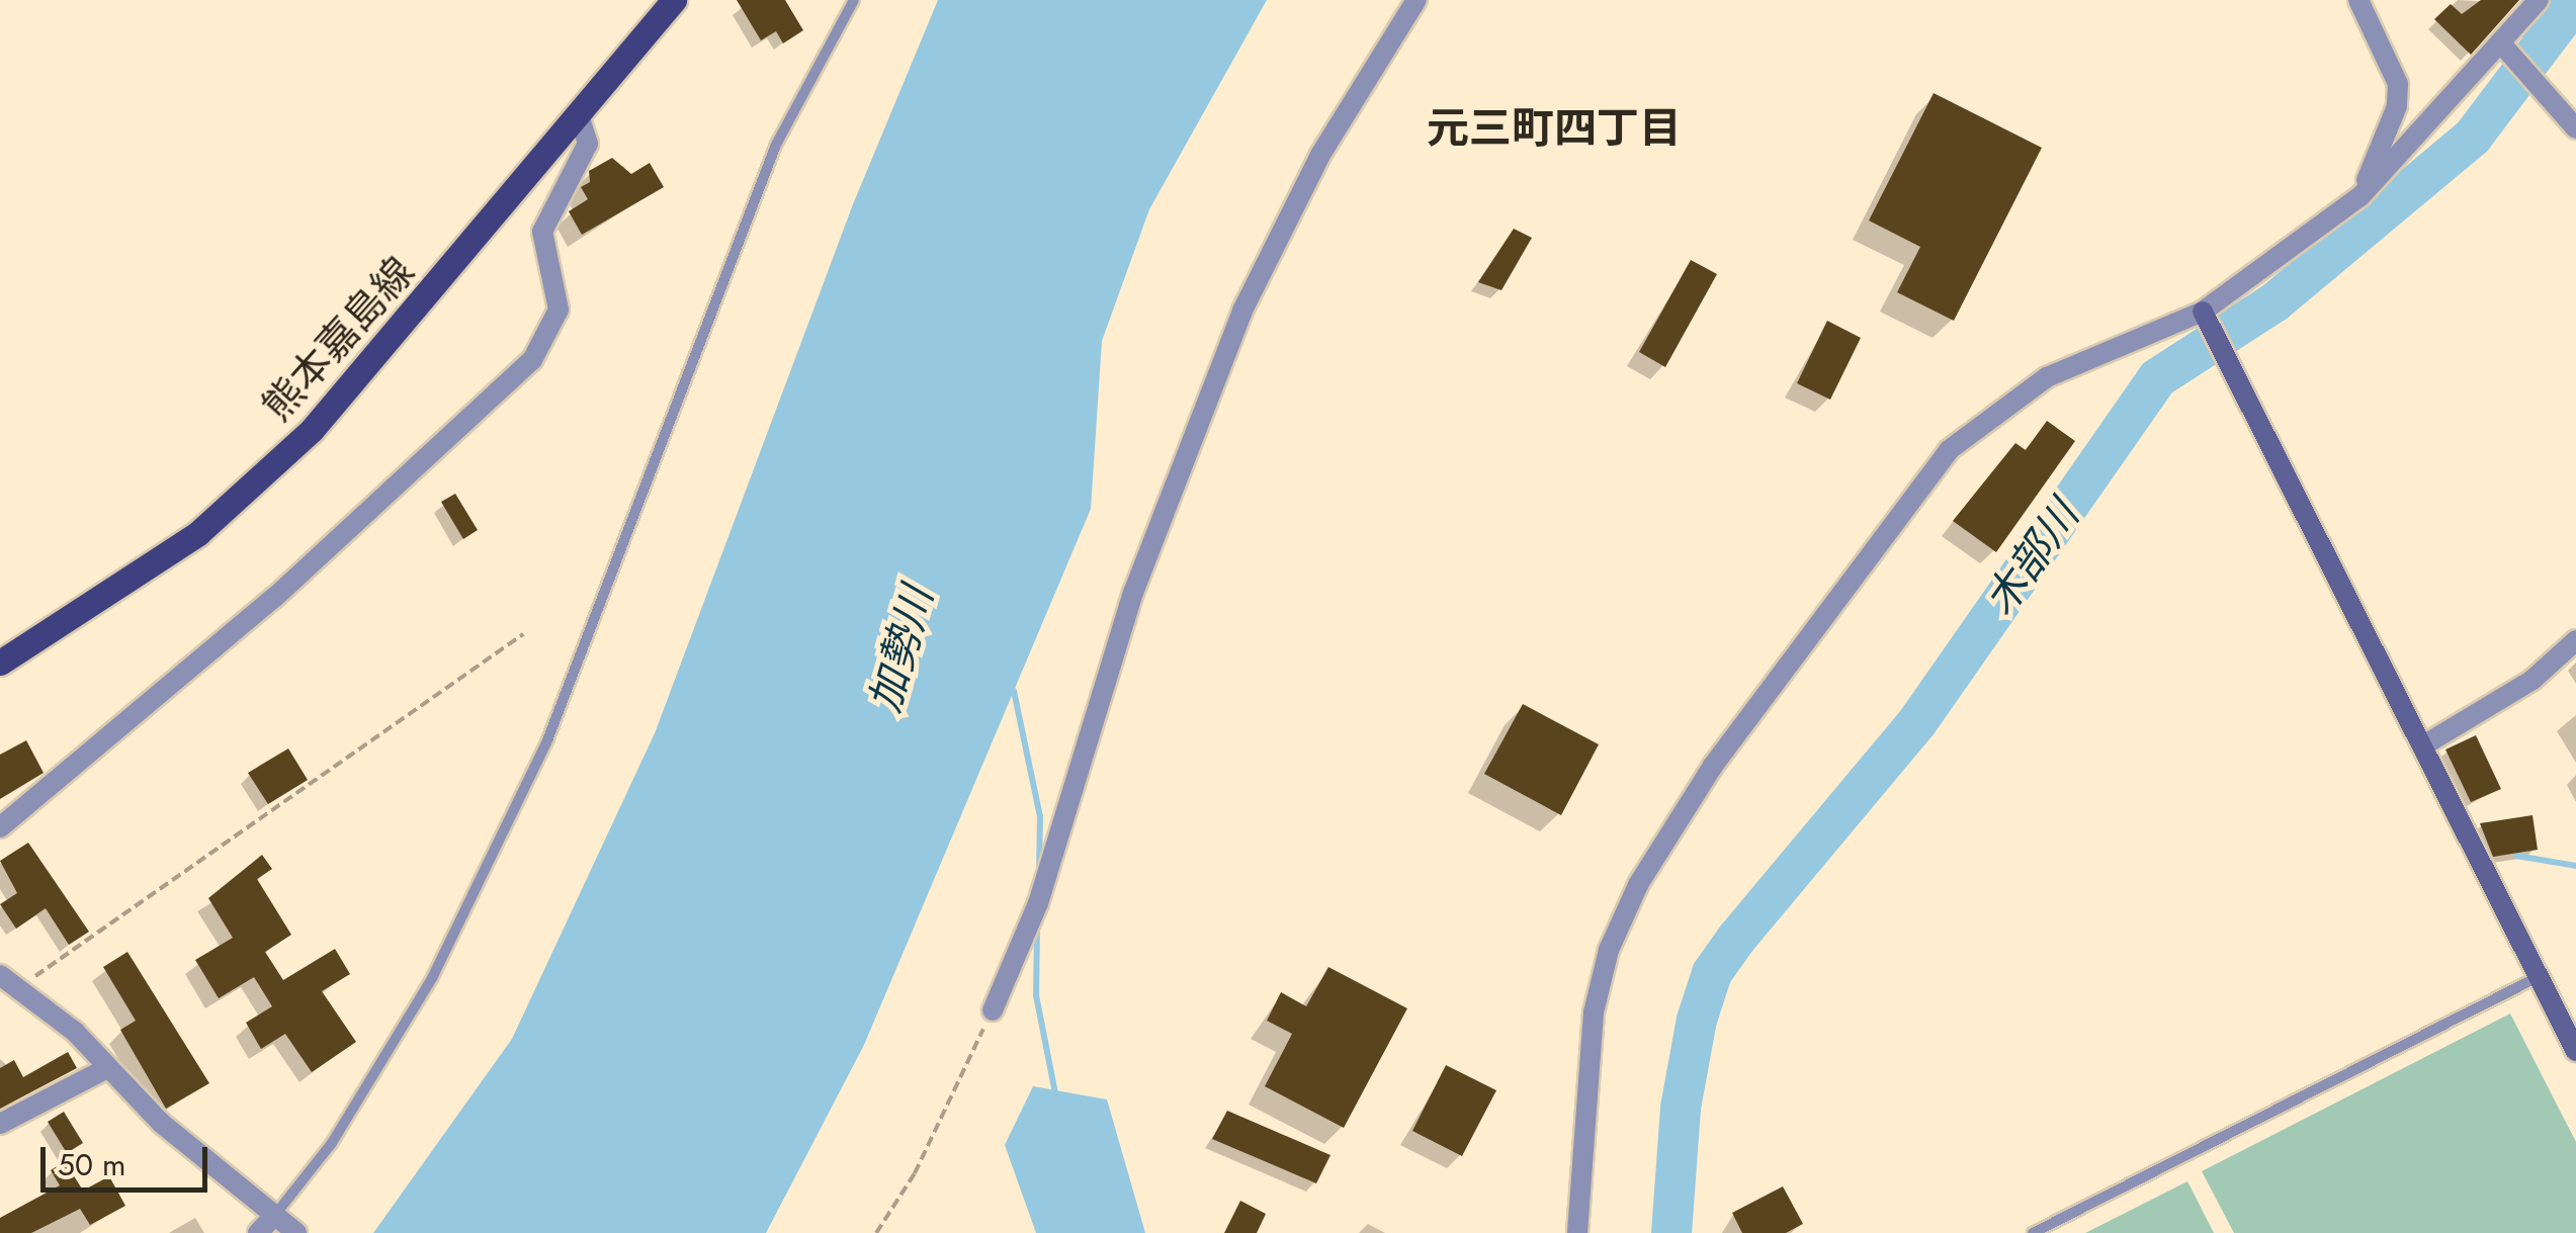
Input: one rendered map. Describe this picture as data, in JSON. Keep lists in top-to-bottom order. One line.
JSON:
{"streets":{"main road":["熊本嘉島線"]},"districts":["元三町四丁目"],"water":["木部川","加勢川"],"scale_bar":"50 m"}
